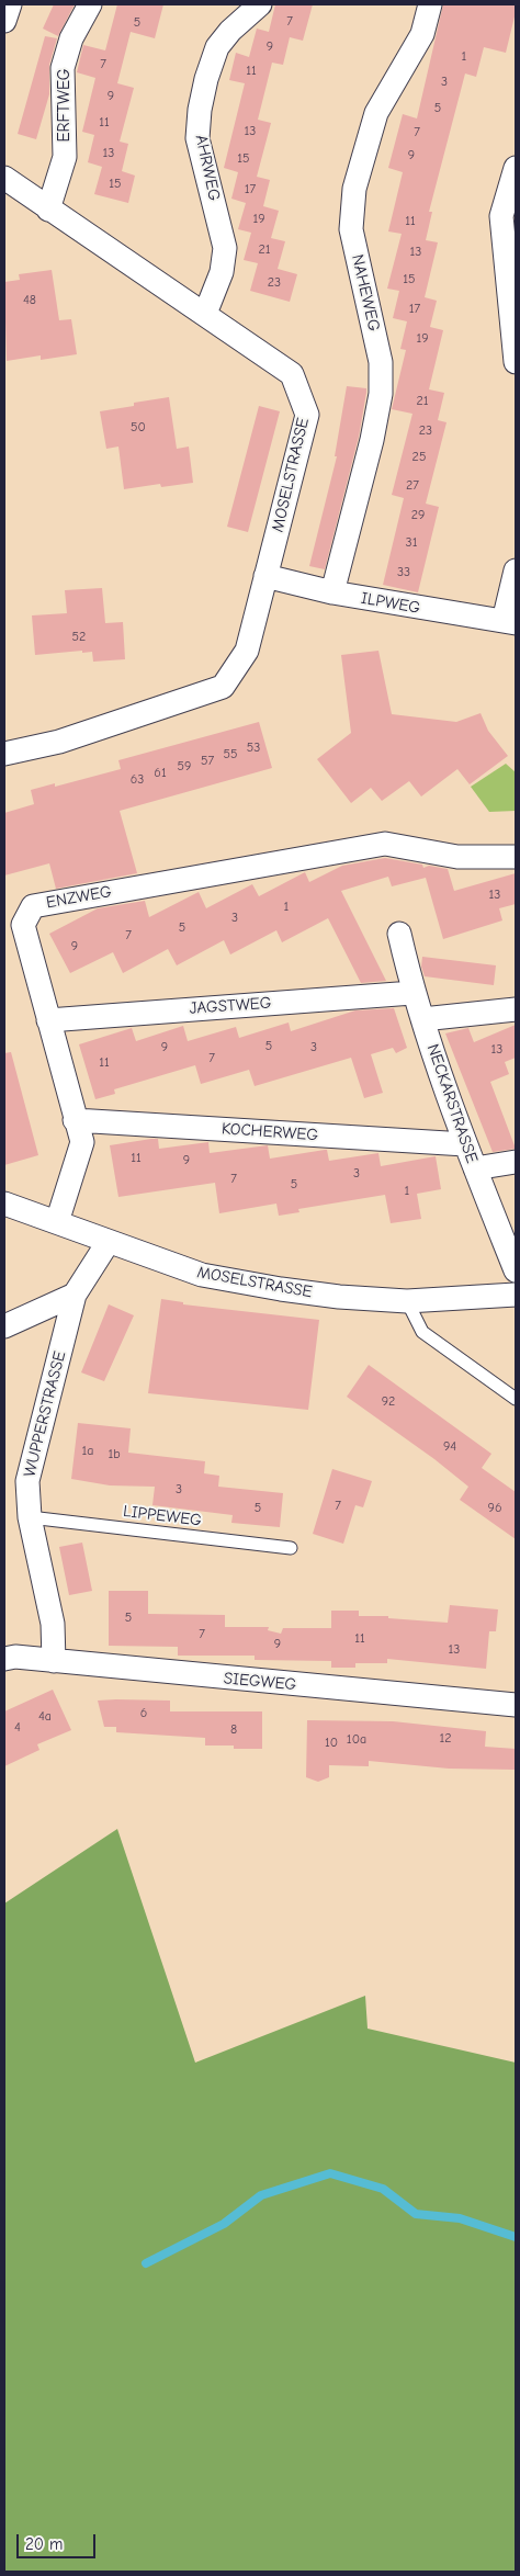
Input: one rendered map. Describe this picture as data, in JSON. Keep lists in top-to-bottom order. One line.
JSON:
{"streets":{"street":["ERFTWEG","AHRWEG","NAHEWEG","MOSELSTRASSE","ILPWEG","ENZWEG","JAGSTWEG","NECKARSTRASSE","KOCHERWEG","WUPPERSTRASSE","SIEGWEG"],"lane":["LIPPEWEG"]},"crossings":[["ERFTWEG","MOSELSTRASSE"],["AHRWEG","MOSELSTRASSE"],["NAHEWEG","ILPWEG"],["MOSELSTRASSE","ILPWEG"],["MOSELSTRASSE","ENZWEG"],["MOSELSTRASSE","WUPPERSTRASSE"],["ENZWEG","JAGSTWEG"],["ENZWEG","KOCHERWEG"],["JAGSTWEG","NECKARSTRASSE"],["NECKARSTRASSE","KOCHERWEG"],["WUPPERSTRASSE","LIPPEWEG"],["WUPPERSTRASSE","SIEGWEG"]],"house_numbers":["7","5","9","1","7","11","3","9","5","11","13","7","13","9","15","15","17","19","11","21","13","15","23","48","17","19","21","50","23","25","27","29","31","33","52","53","55","57","59","61","63","13","1","3","5","7","9","5","9","3","13","7","11","11","9","3","7","5","1","92","94","1a","1b","3","7","5","96","5","7","11","9","13","6","4a","4","8","12","10a","10"],"scale_bar":"20 m"}
